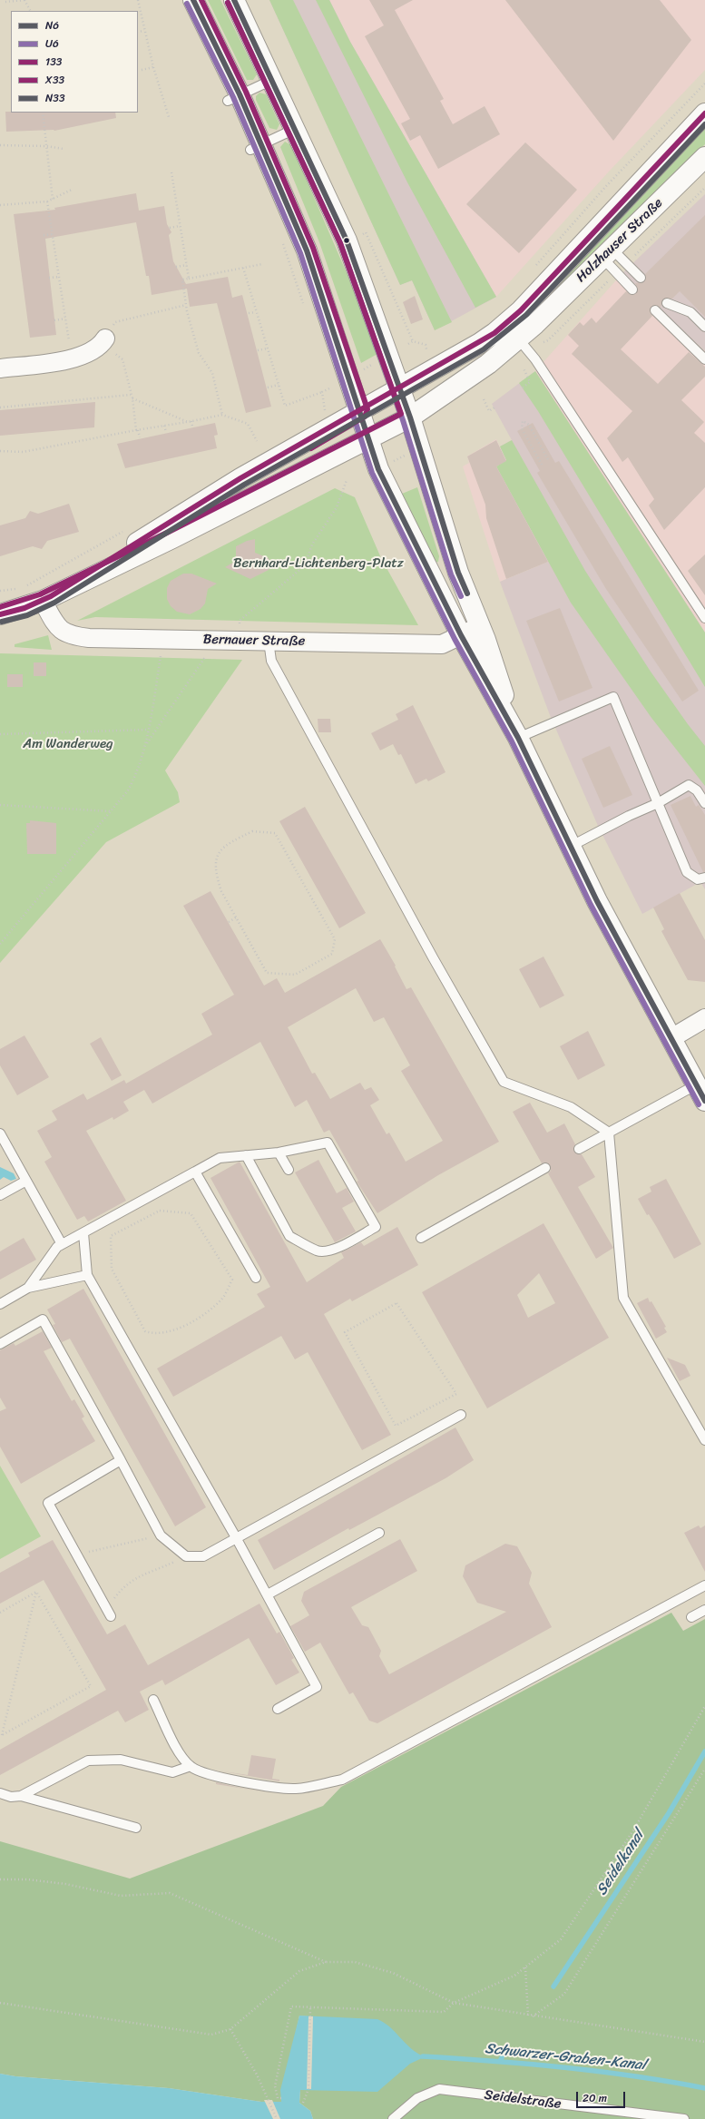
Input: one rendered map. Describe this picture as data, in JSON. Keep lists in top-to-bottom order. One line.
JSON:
{"streets":{"main road":["Holzhauser Straße"],"street":["Bernauer Straße"],"lane":["Seidelstraße"]},"water":["Seidelkanal","Schwarzer-Graben-Kanal"],"parks":["Bernhard-Lichtenberg-Platz","Am Wanderweg"],"lines":["transit line N6","transit line 133","transit line U6","transit line X33","transit line N33"],"legend":["N6","U6","133","X33","N33"],"scale_bar":"20 m"}
